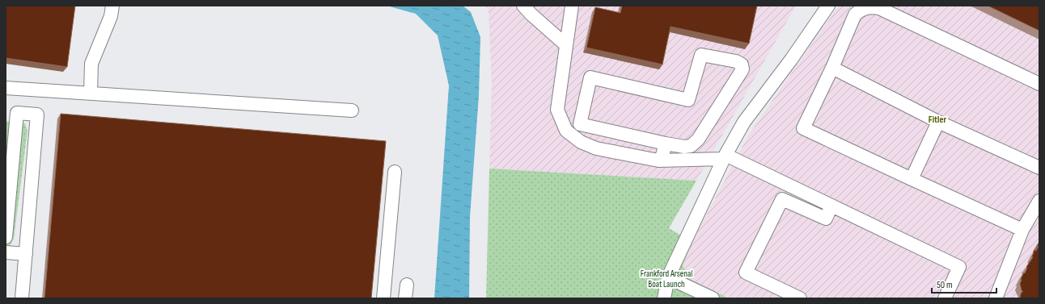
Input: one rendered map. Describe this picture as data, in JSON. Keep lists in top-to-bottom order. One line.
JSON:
{"districts":["Fitler"],"parks":["Frankford Arsenal Boat Launch"],"scale_bar":"50 m"}
